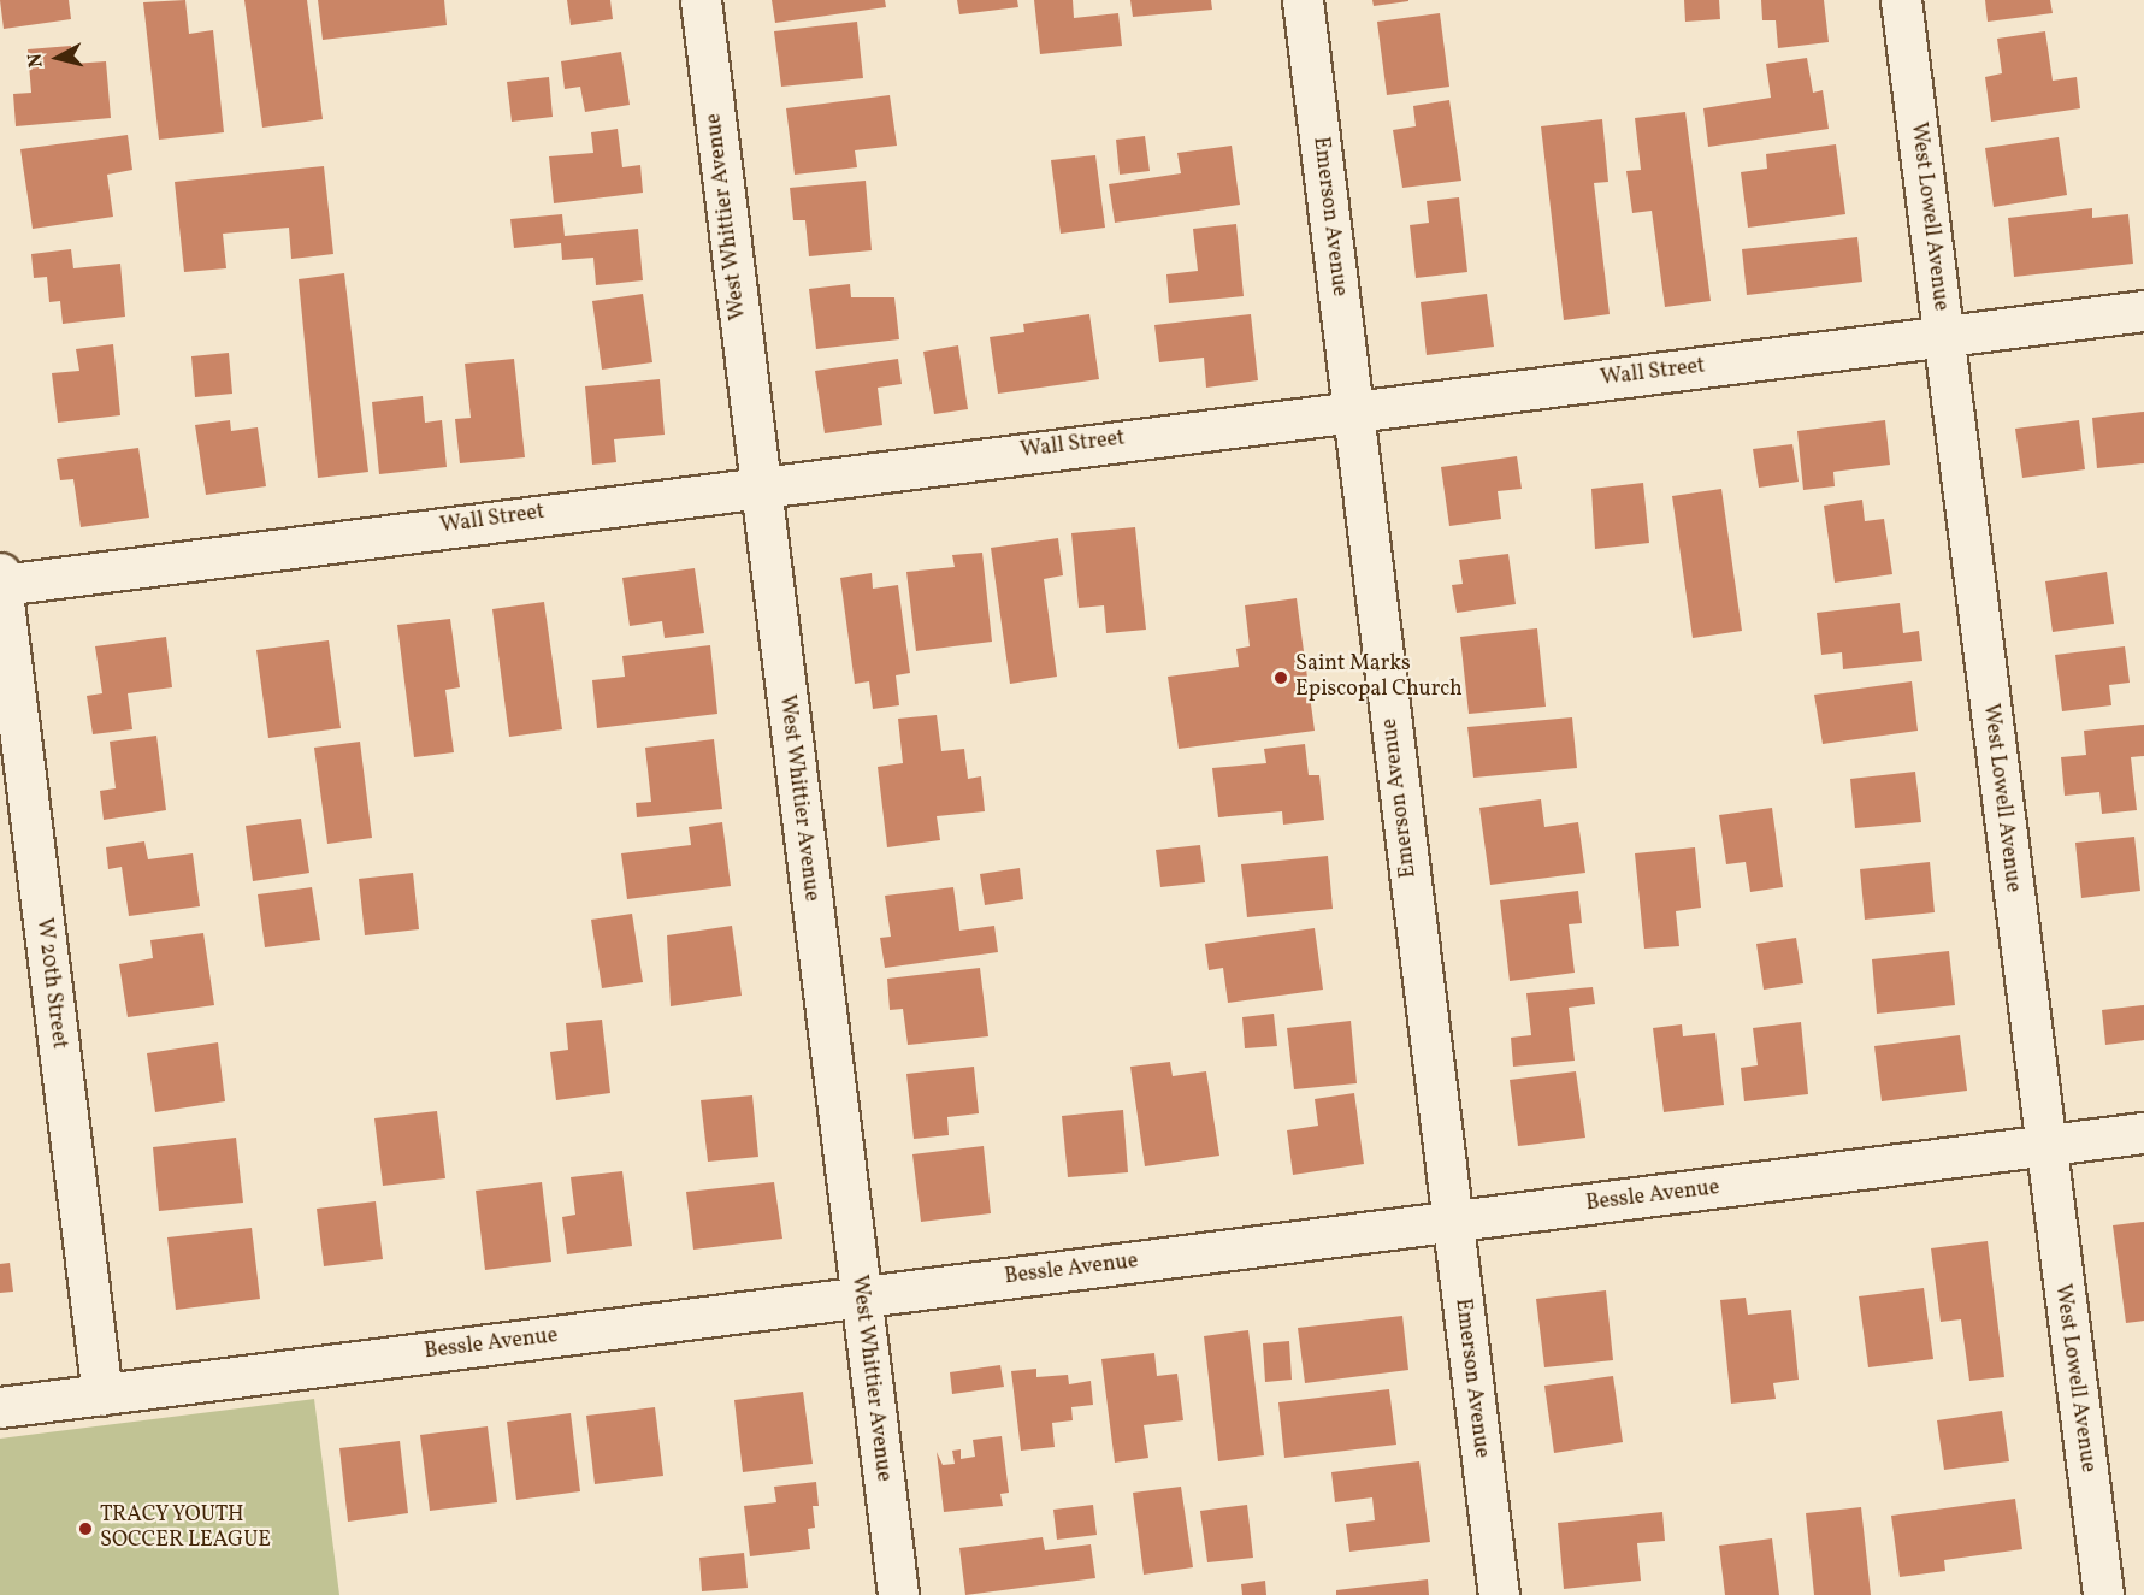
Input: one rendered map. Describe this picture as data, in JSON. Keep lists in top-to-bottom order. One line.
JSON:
{"streets":{"street":["West Whittier Avenue","Emerson Avenue","West Lowell Avenue","Wall Street","W 20th Street","Bessle Avenue"]},"crossings":[["West Whittier Avenue","Wall Street"],["West Whittier Avenue","Bessle Avenue"],["Emerson Avenue","Wall Street"],["Emerson Avenue","Bessle Avenue"],["West Lowell Avenue","Wall Street"],["West Lowell Avenue","Bessle Avenue"],["Wall Street","W 20th Street"],["W 20th Street","Bessle Avenue"]],"places":["Saint Marks Episcopal Church","TRACY YOUTH SOCCER LEAGUE"],"north":"left"}
